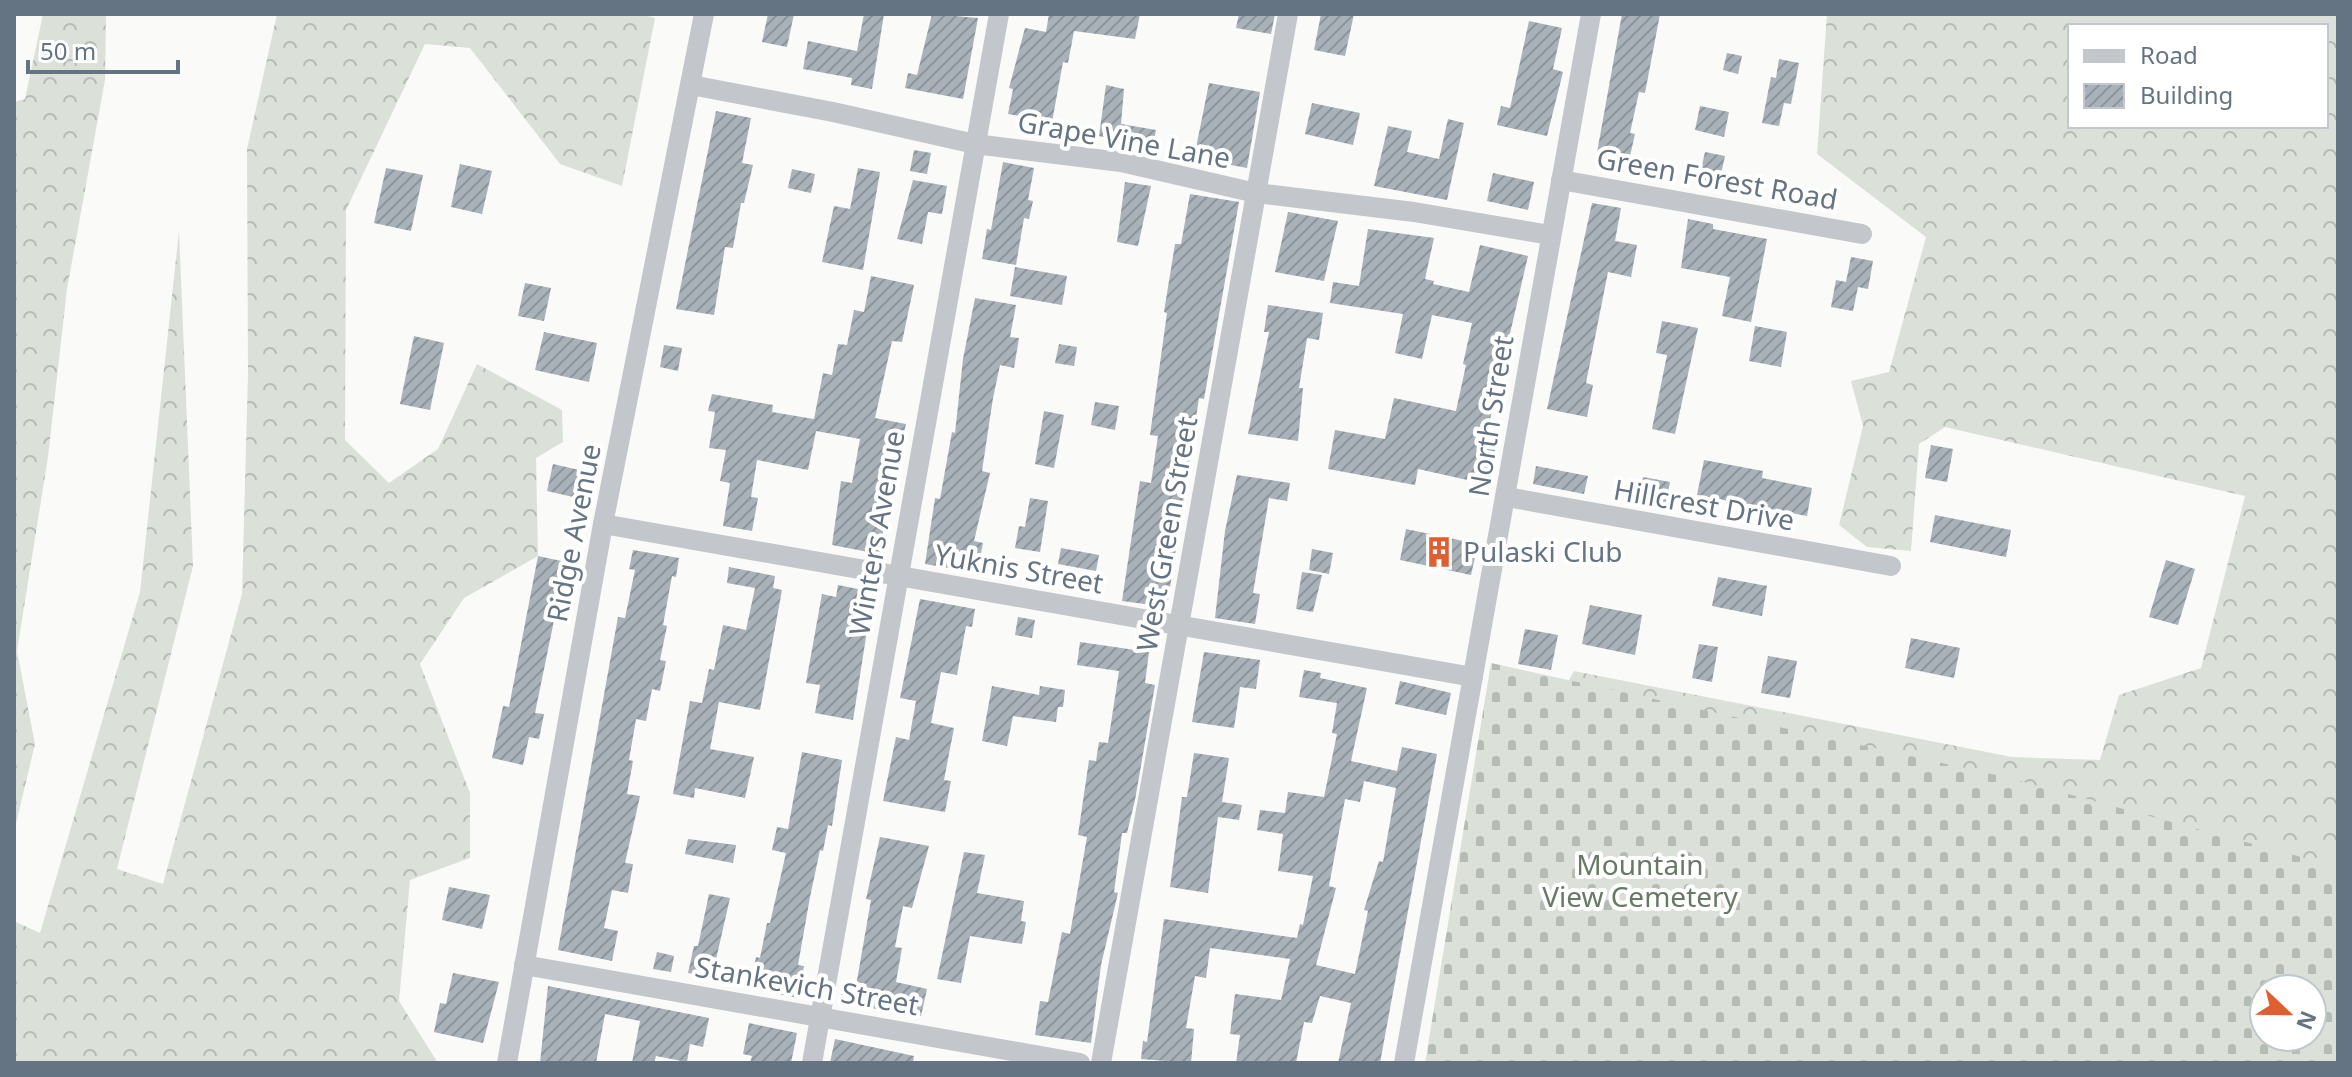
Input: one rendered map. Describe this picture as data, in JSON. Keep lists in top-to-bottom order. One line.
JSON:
{"streets":{"street":["Grape Vine Lane","Green Forest Road","North Street","Hillcrest Drive","Ridge Avenue","Winters Avenue","West Green Street","Yuknis Street","Stankevich Street"]},"crossings":[["Grape Vine Lane","North Street"],["Grape Vine Lane","Ridge Avenue"],["Grape Vine Lane","Winters Avenue"],["Grape Vine Lane","West Green Street"],["Green Forest Road","North Street"],["North Street","Hillcrest Drive"],["North Street","Yuknis Street"],["Ridge Avenue","Yuknis Street"],["Ridge Avenue","Stankevich Street"],["Winters Avenue","Yuknis Street"],["Winters Avenue","Stankevich Street"],["West Green Street","Yuknis Street"]],"parks":["Mountain View Cemetery"],"places":{"building":["Pulaski Club"]},"legend":["Road","Building"],"scale_bar":"50 m","north":"right"}
